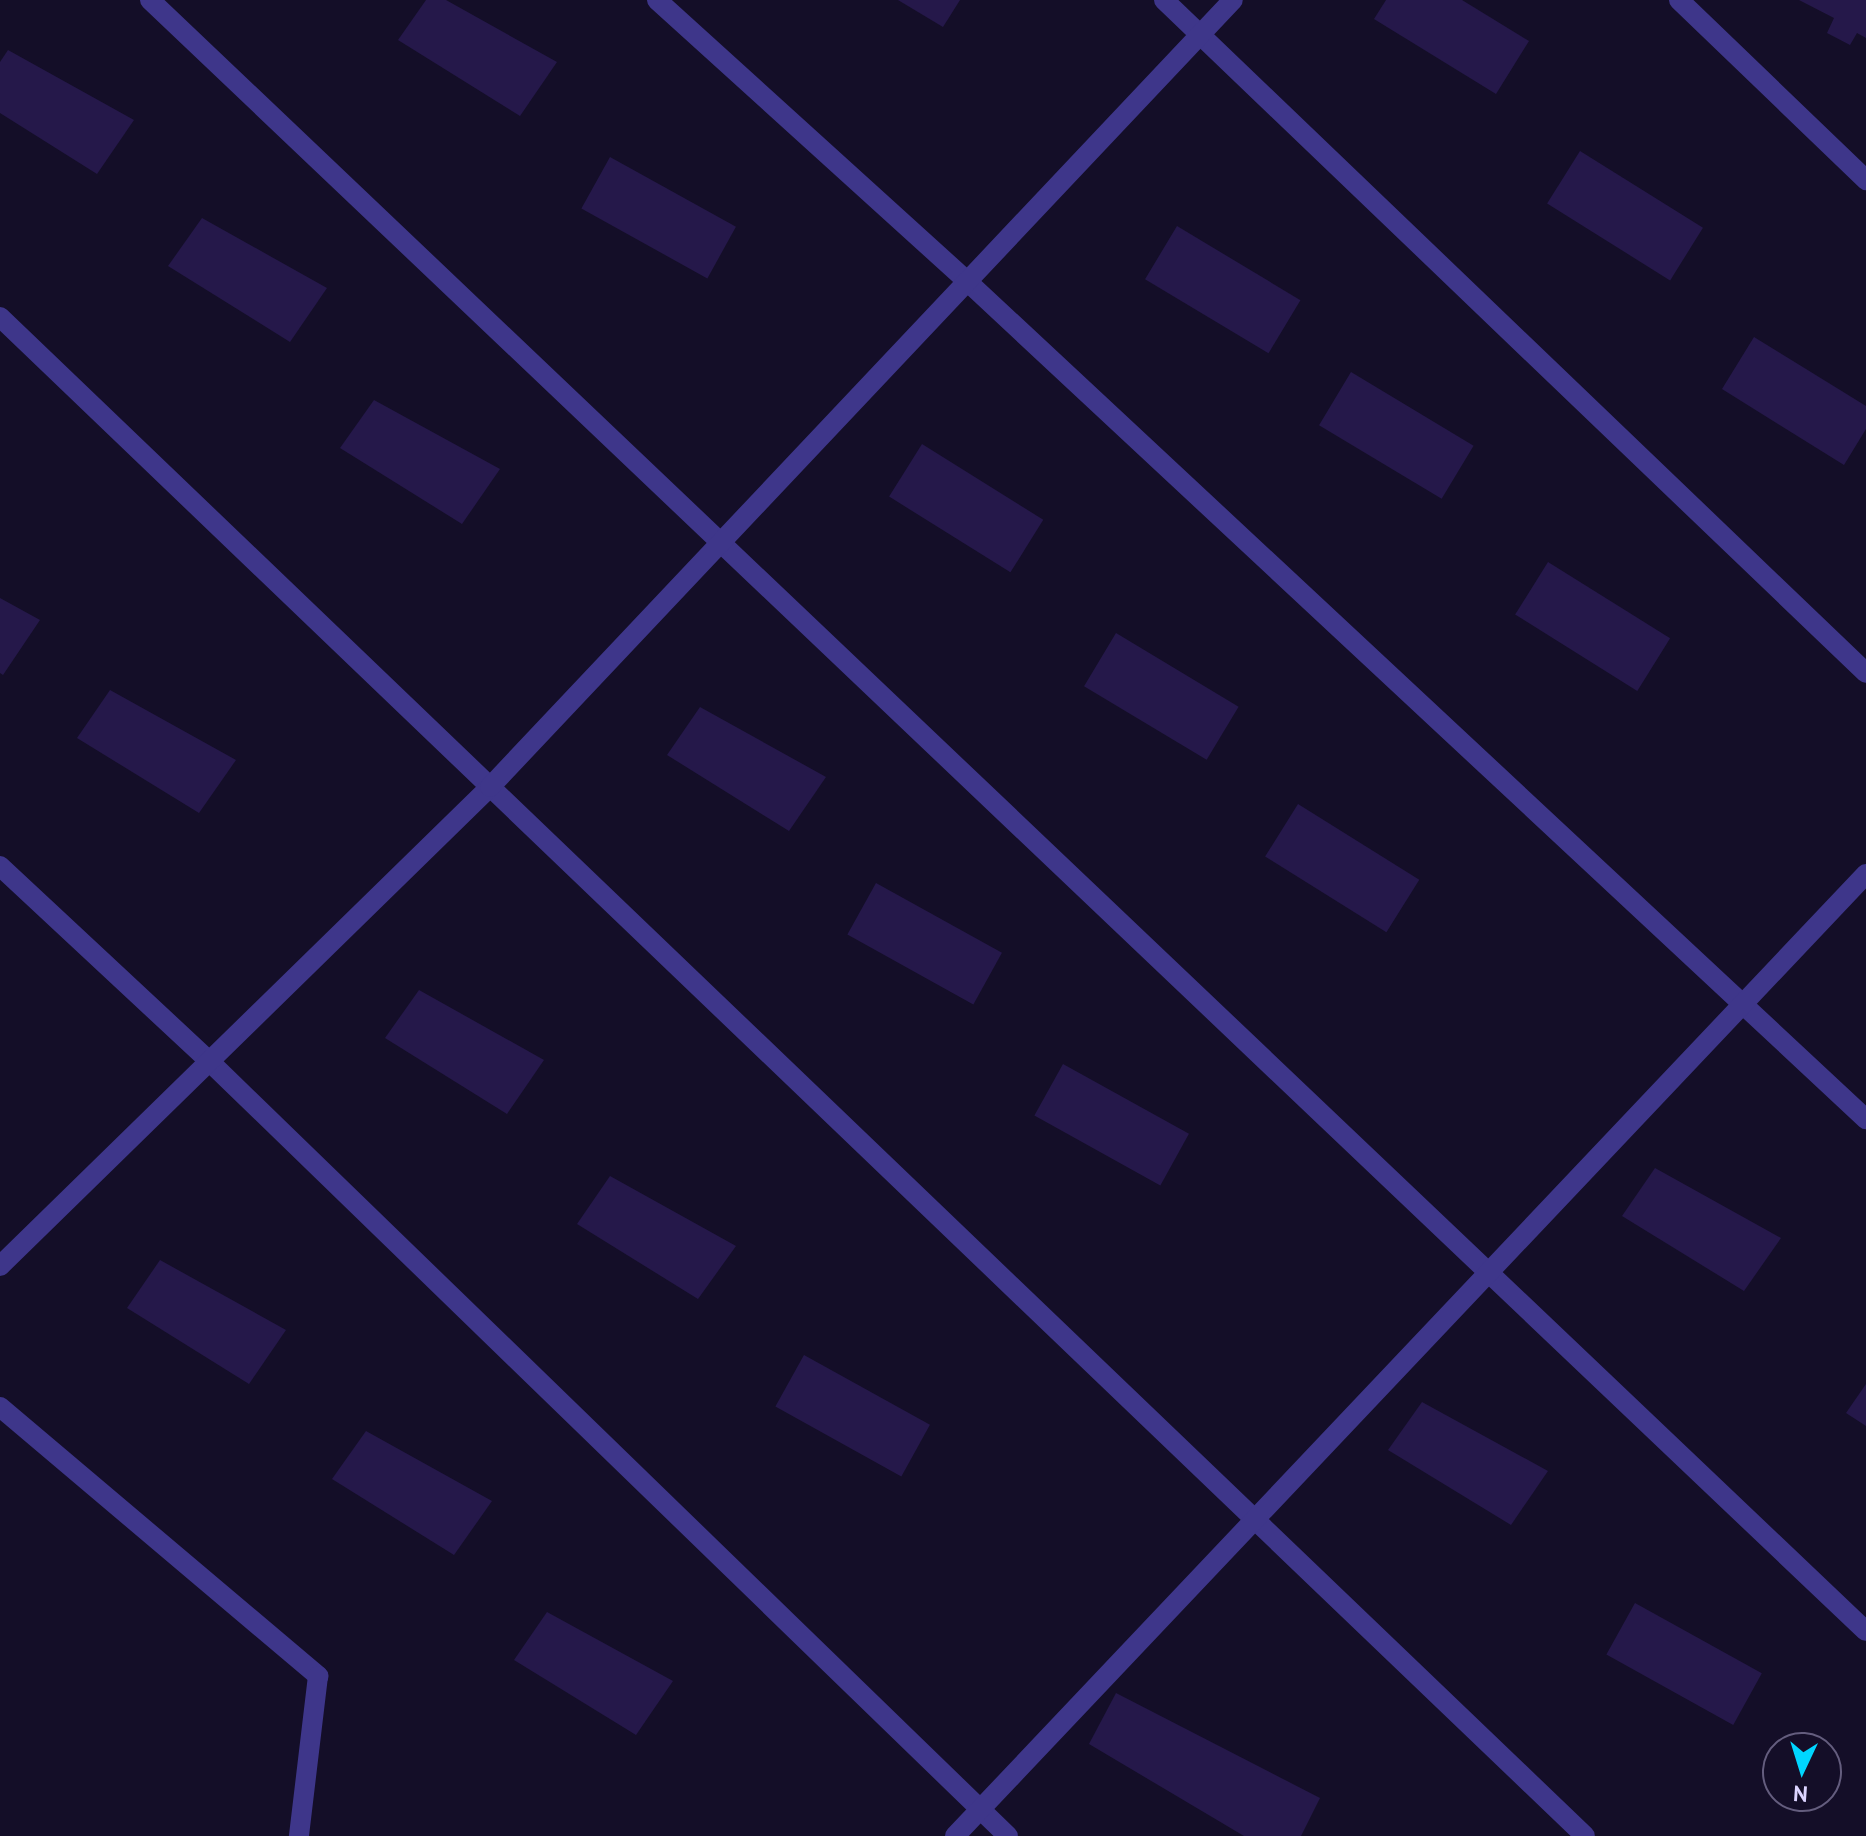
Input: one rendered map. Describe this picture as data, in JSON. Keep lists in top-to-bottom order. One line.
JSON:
{"north":"bottom"}
